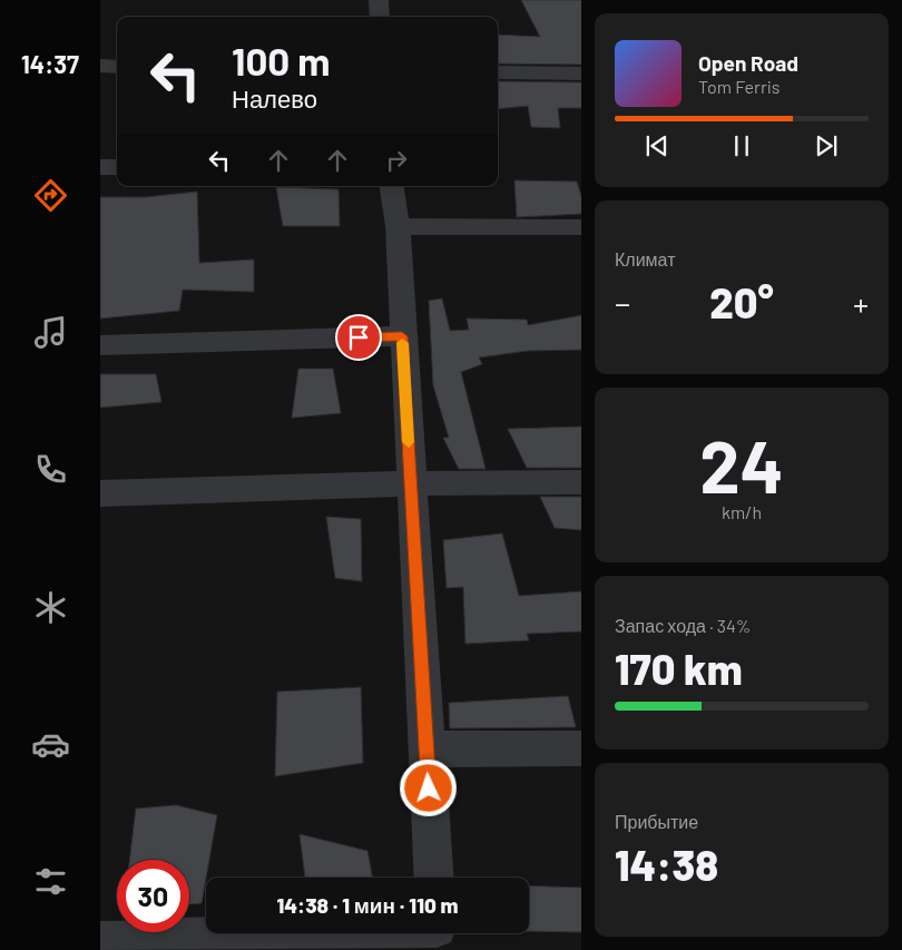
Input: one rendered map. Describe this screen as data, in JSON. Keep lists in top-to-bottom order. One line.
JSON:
{"page":{"tabs":"14:37","turn":["100 m","Налево"],"song":["Open Road","Tom Ferris"],"tile":["Климат",["24","km/h"],["Запас хода · 34%","170 km"],["Прибытие","14:38"]],"heat":["−","20°","+"],"limit":"30","trip":"14:38 · 1 мин · 110 m"}}
